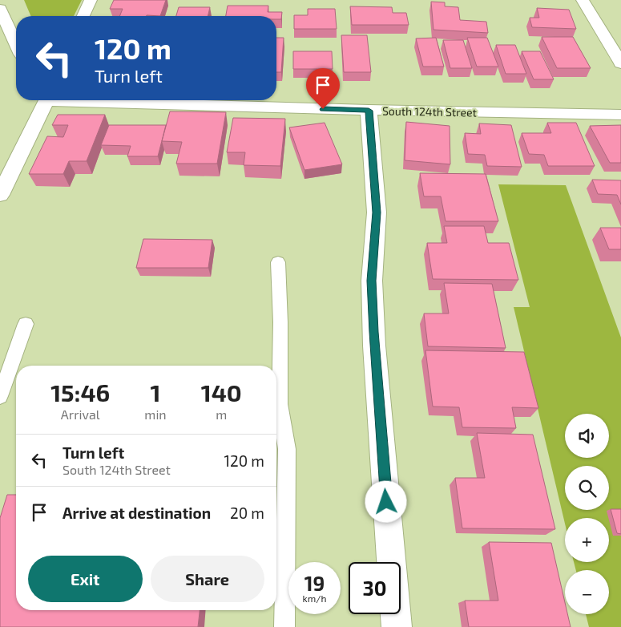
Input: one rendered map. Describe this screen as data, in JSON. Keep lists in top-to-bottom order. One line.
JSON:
{"streets":{"street":["South 124th Street"]},"page":{"turn":["120 m","Turn left"],"eta":["15:46","Arrival","1","min","140","m"],"map_buttons":["+","−"],"list":[{"name":"Turn left","note":"South 124th Street","value":"120 m"},{"name":"Arrive at destination","value":"20 m"}],"buttons":["Exit","Share"],"speed":"19 km/h","limit":"30"}}
